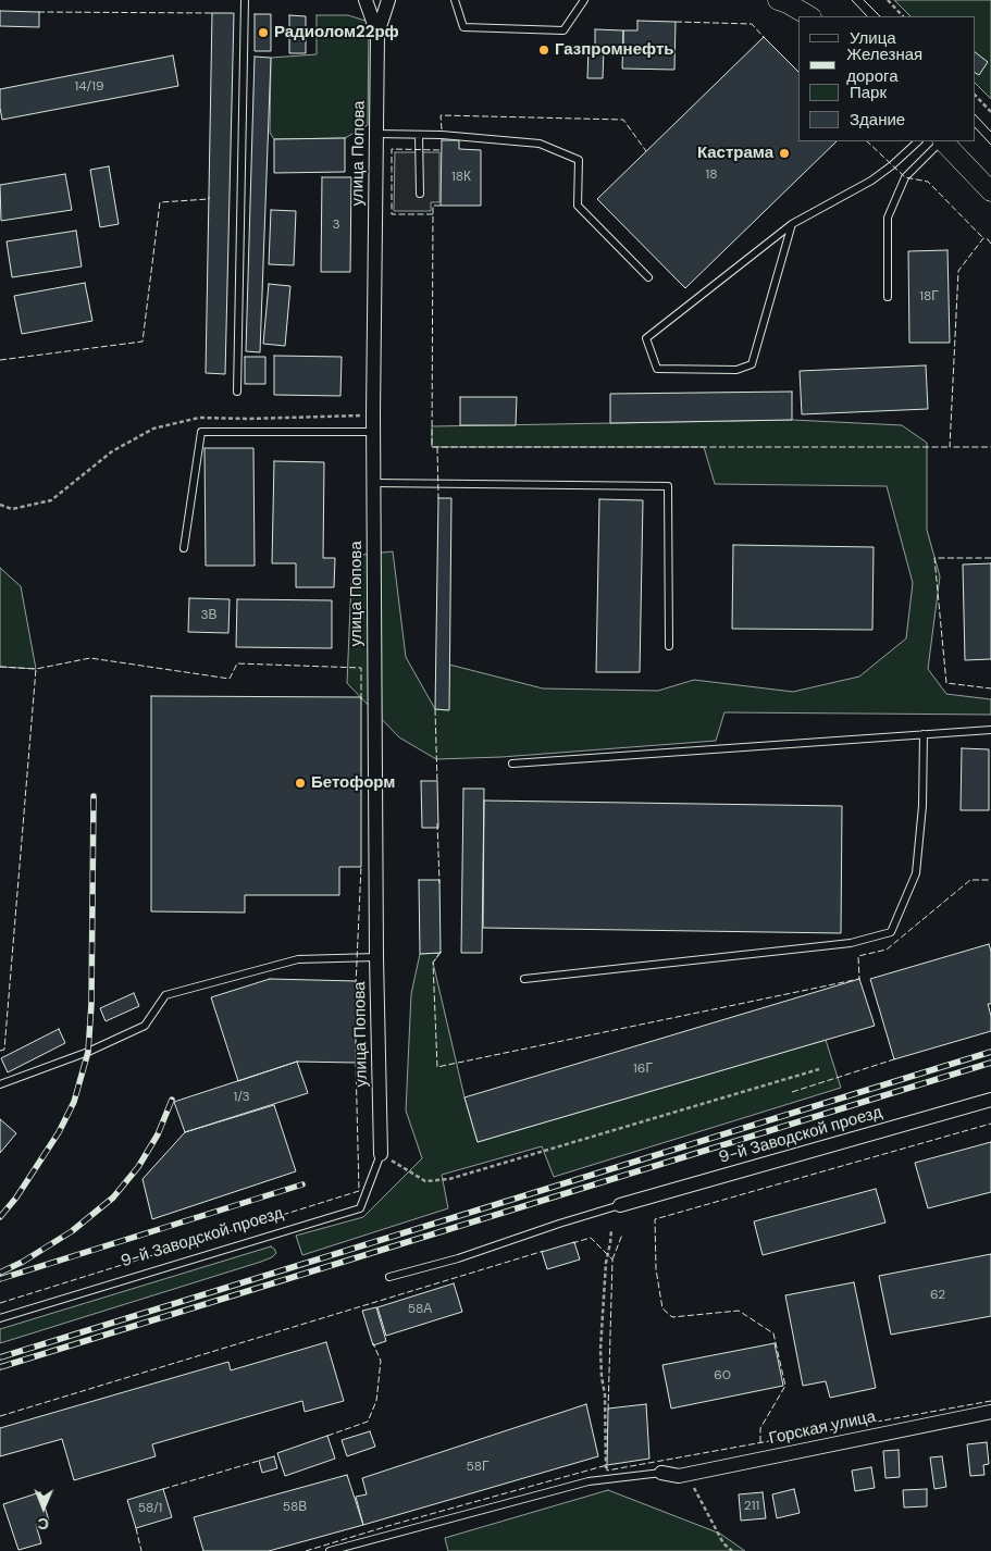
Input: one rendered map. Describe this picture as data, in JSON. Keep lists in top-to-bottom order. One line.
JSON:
{"streets":{"street":["улица Попова","9-й Заводской проезд","Горская улица"]},"crossings":[["улица Попова","9-й Заводской проезд"]],"places":["Радиолом22рф","Газпромнефть","Кастрама","Бетоформ"],"house_numbers":["14/19","18","18К","3","18Г","3В","16Г","1/3","62","58А","60","58Г","211","58В","58/1"],"legend":["Улица","Железная дорога","Парк","Здание"],"north":"bottom"}
